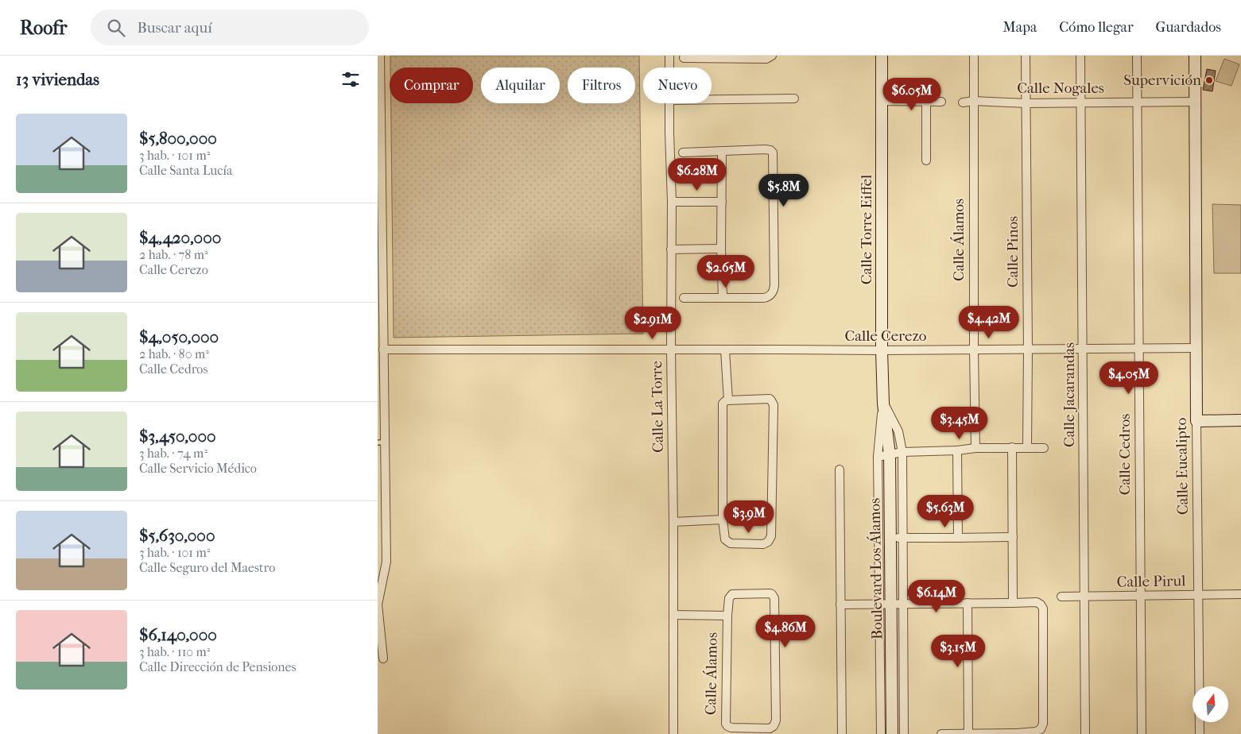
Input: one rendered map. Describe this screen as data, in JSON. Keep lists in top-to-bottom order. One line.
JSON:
{"streets":{"street":["Calle Nogales","Calle Torre Eiffel","Calle Álamos","Calle Pinos","Calle Cerezo","Calle Jacarandas","Calle La Torre","Calle Cedros","Calle Eucalipto","Boulevard Los Álamos","Calle Pirul"]},"crossings":[["Calle Nogales","Calle Álamos"],["Calle Nogales","Calle Pinos"],["Calle Nogales","Calle Jacarandas"],["Calle Nogales","Calle Cedros"],["Calle Nogales","Calle Eucalipto"],["Calle Torre Eiffel","Calle Cerezo"],["Calle Torre Eiffel","Boulevard Los Álamos"],["Calle Álamos","Calle Cerezo"],["Calle Álamos","Calle La Torre"],["Calle Pinos","Calle Cerezo"],["Calle Cerezo","Calle Jacarandas"],["Calle Cerezo","Calle La Torre"],["Calle Cerezo","Calle Cedros"],["Calle Cerezo","Calle Eucalipto"],["Calle Jacarandas","Calle Pirul"],["Calle Cedros","Calle Pirul"],["Calle Eucalipto","Calle Pirul"]],"places":["Supervición"],"north":"top","page":{"header":"Roofr","search":"Buscar aquí","nav":["Mapa","Cómo llegar","Guardados"],"heading":"13 viviendas","chip":["Comprar","Alquilar","Filtros","Nuevo"],"price":["$6.05M","$6.28M","$5.8M","$2.65M","$4.42M","$2.91M","$4.05M","$3.45M","$5.63M","$3.9M","$6.14M","$4.86M","$3.15M"],"list":[{"name":"$5,800,000","note":"3 hab. · 101 m² · Calle Santa Lucía"},{"name":"$4,420,000","note":"2 hab. · 78 m² · Calle Cerezo"},{"name":"$4,050,000","note":"2 hab. · 80 m² · Calle Cedros"},{"name":"$3,450,000","note":"3 hab. · 74 m² · Calle Servicio Médico"},{"name":"$5,630,000","note":"3 hab. · 101 m² · Calle Seguro del Maestro"},{"name":"$6,140,000","note":"3 hab. · 110 m² · Calle Dirección de Pensiones"}]}}
